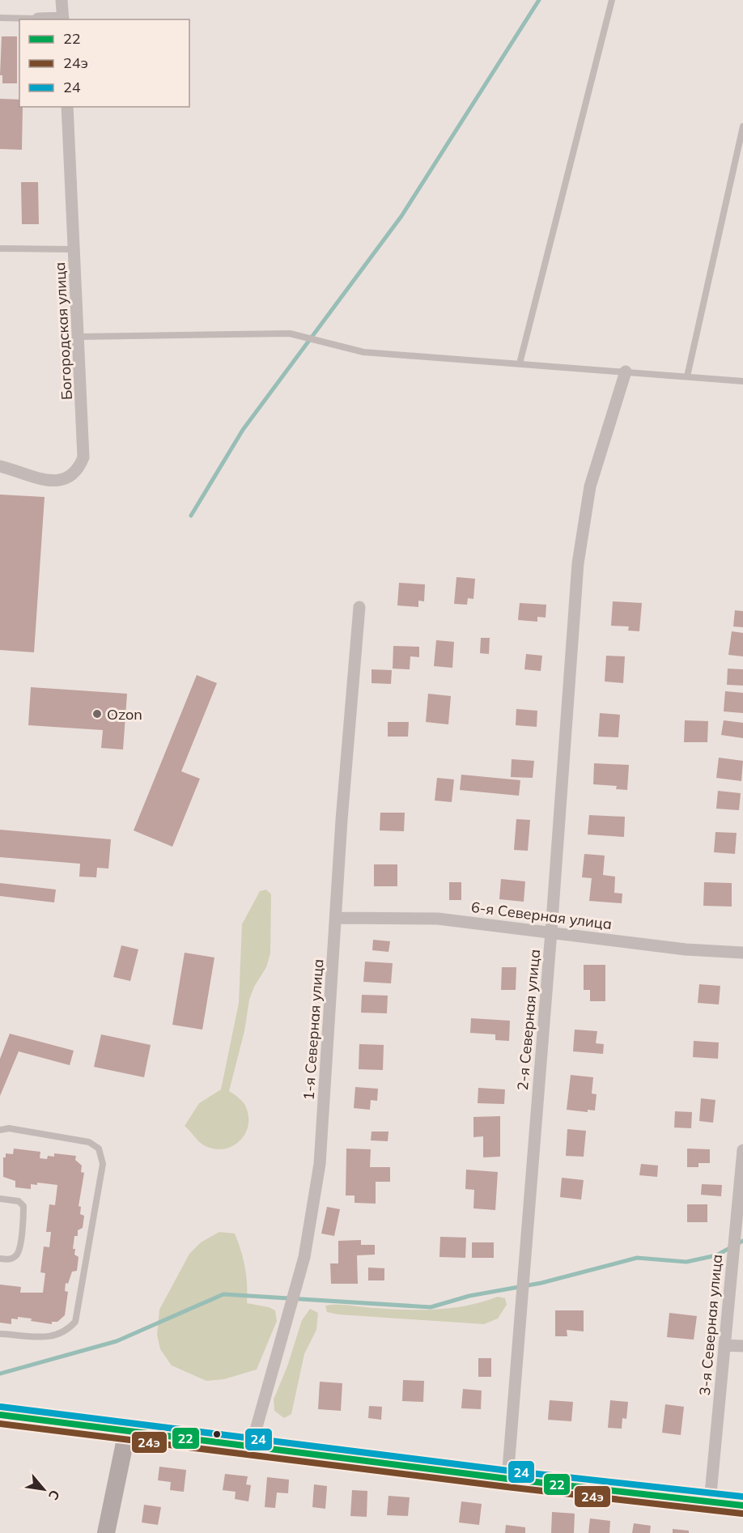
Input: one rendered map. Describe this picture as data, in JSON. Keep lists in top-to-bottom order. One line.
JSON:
{"streets":{"street":["Богородская улица","6-я Северная улица","2-я Северная улица","1-я Северная улица","3-я Северная улица"]},"crossings":[["6-я Северная улица","2-я Северная улица"],["6-я Северная улица","1-я Северная улица"]],"places":["Ozon"],"lines":["transit line 24","transit line 22","transit line 24э"],"legend":["22","24э","24"],"north":"bottom right"}
